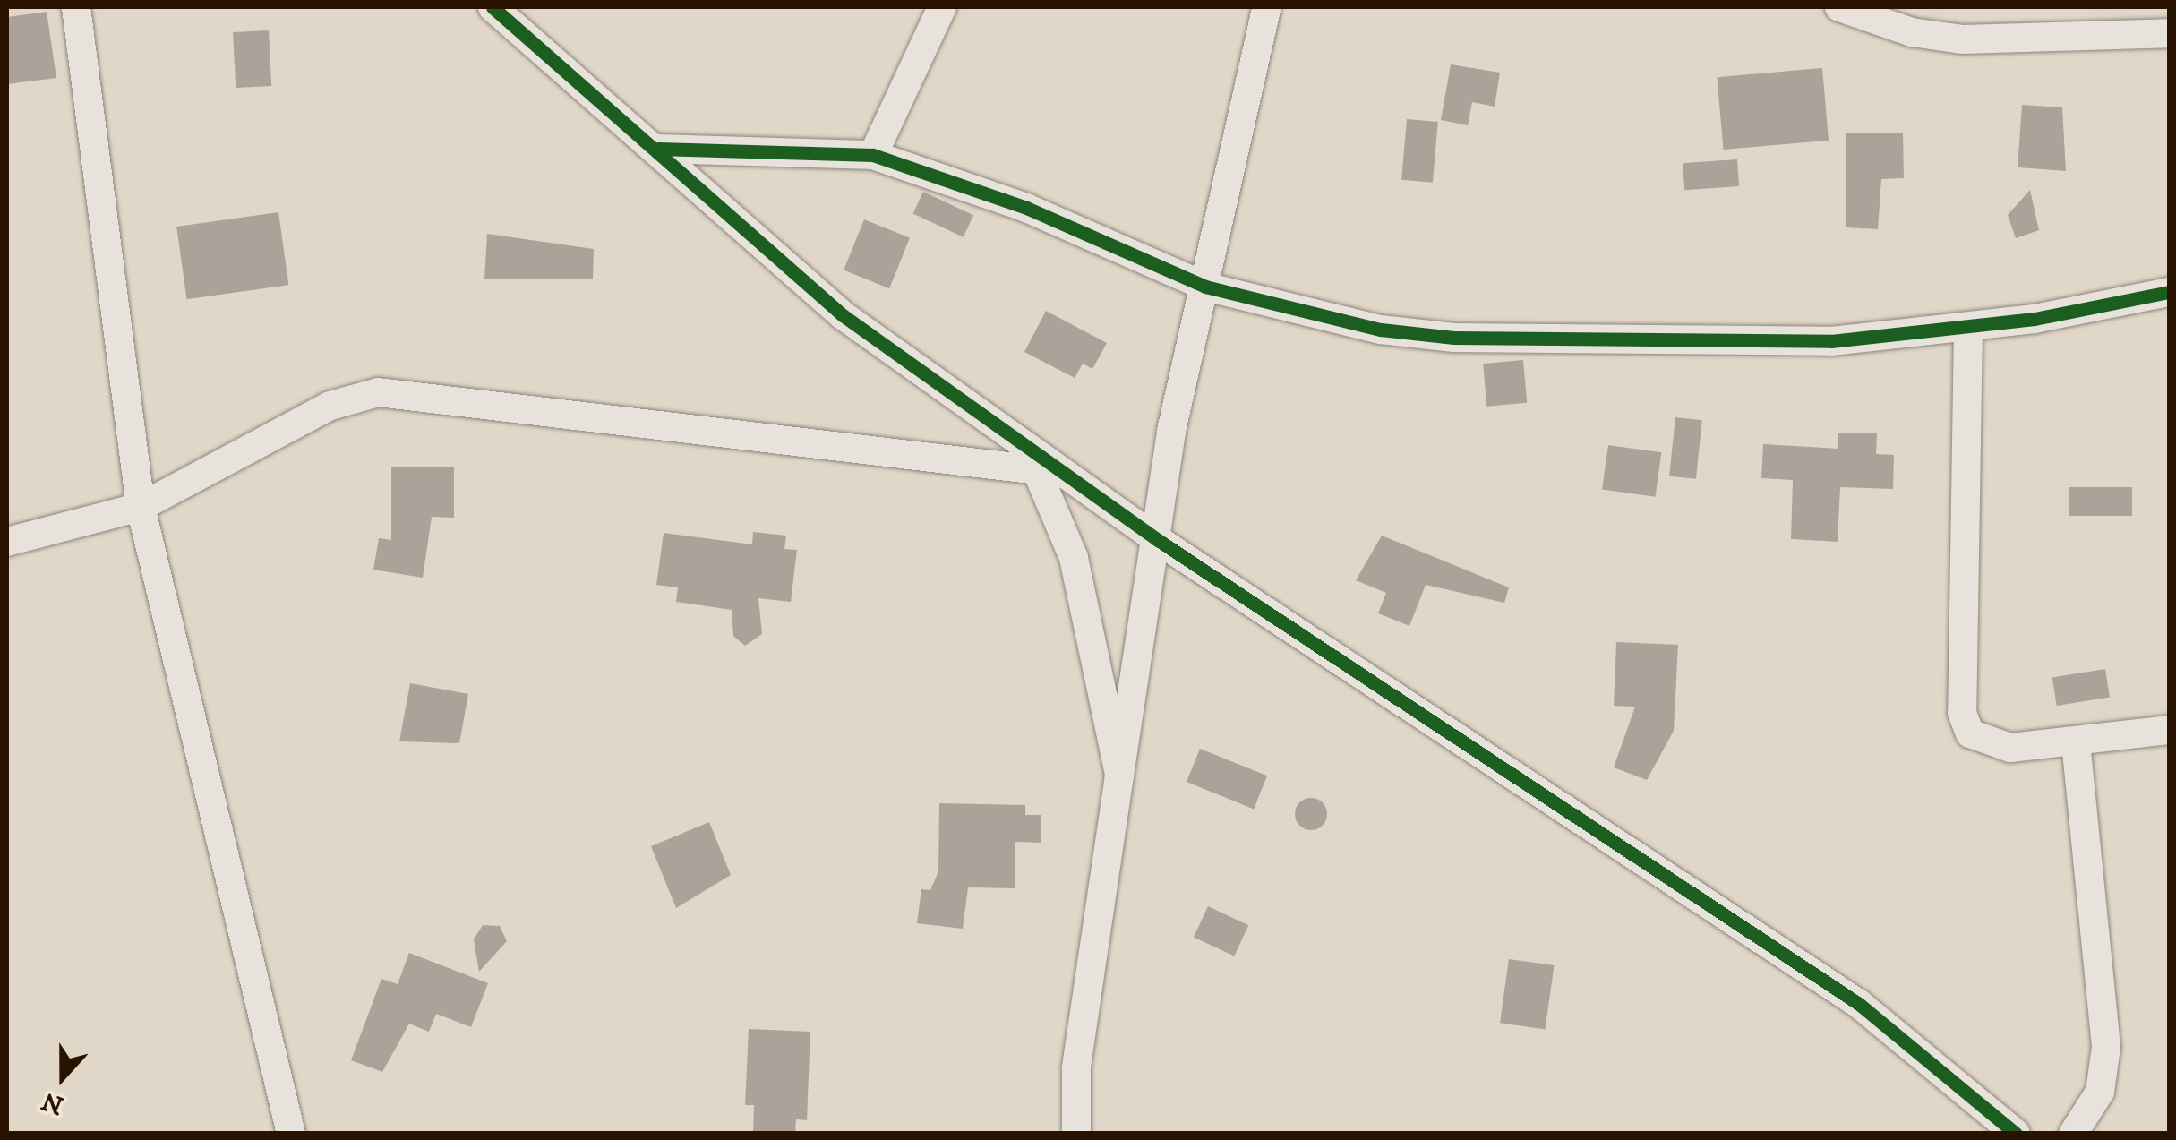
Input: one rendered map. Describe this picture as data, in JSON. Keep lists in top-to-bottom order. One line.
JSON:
{"north":"bottom"}
